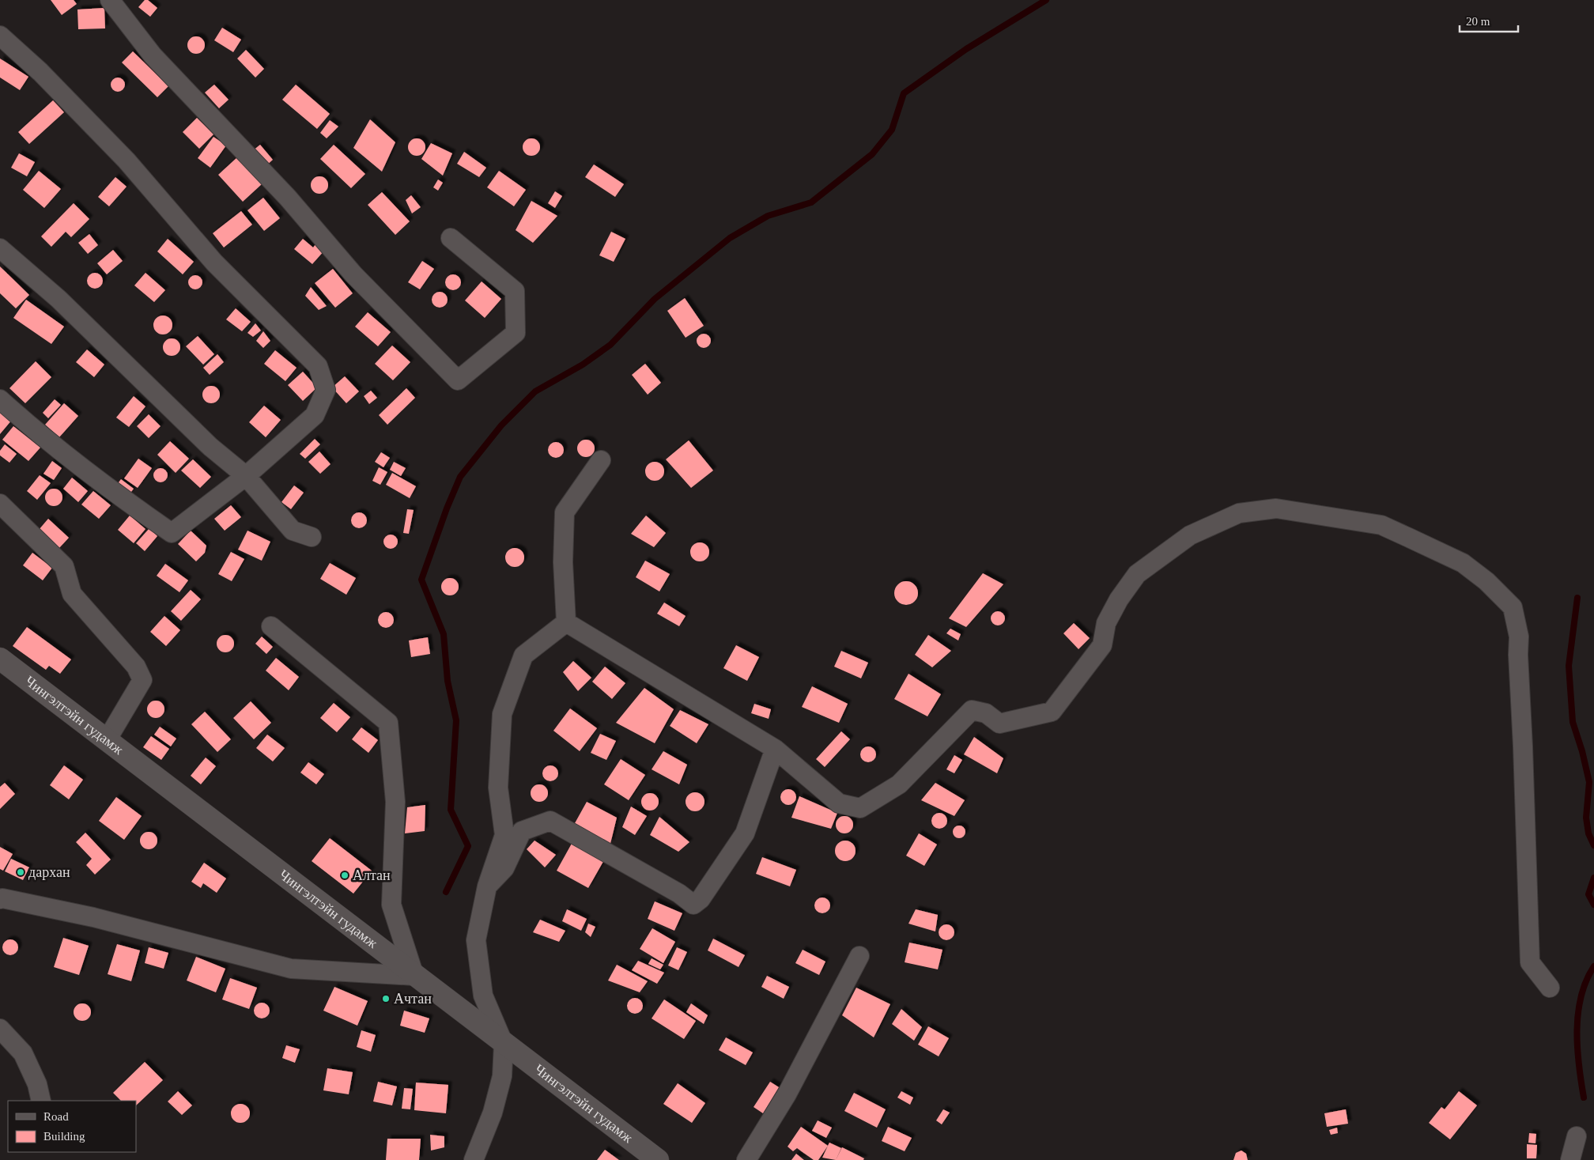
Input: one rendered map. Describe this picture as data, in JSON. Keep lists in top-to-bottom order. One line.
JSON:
{"streets":{"main road":["Чингэлтэйн гудамж"]},"places":["дархан","Алтан","Ачтан"],"legend":["Road","Building"],"scale_bar":"20 m"}
